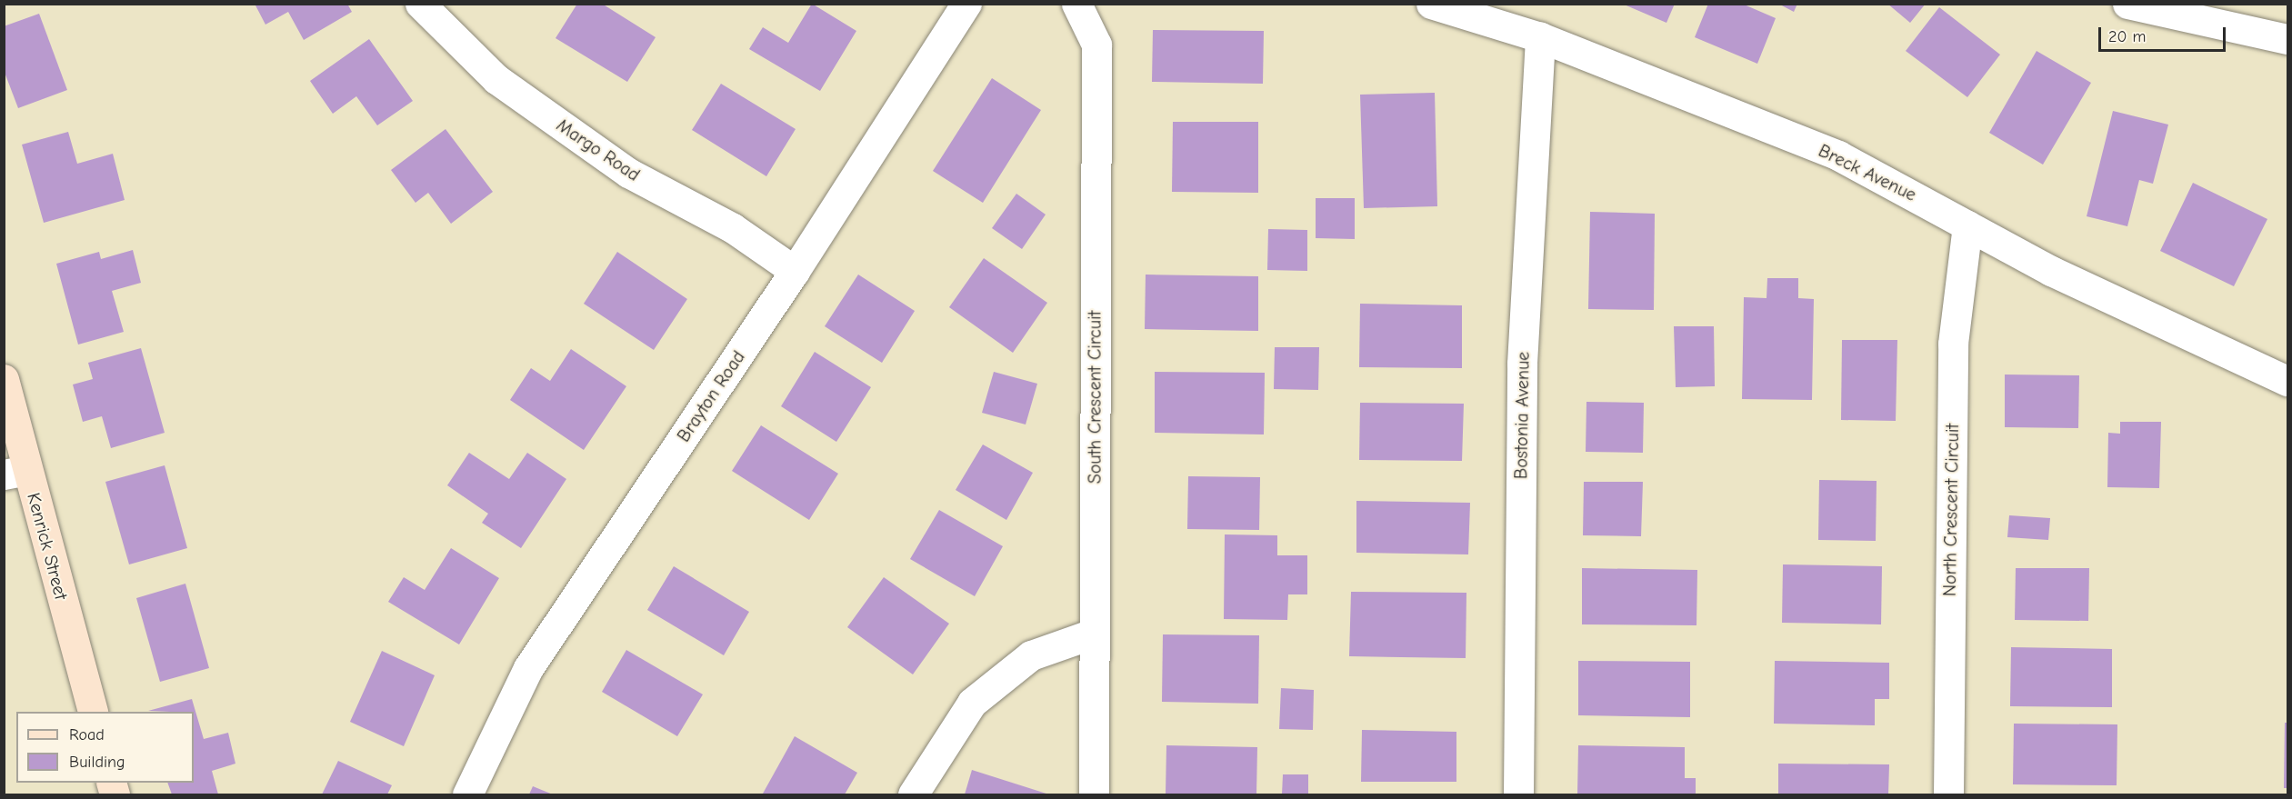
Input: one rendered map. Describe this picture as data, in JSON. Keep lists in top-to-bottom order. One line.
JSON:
{"streets":{"street":["Margo Road","Breck Avenue","Brayton Road","South Crescent Circuit","Bostonia Avenue","North Crescent Circuit","Kenrick Street"]},"crossings":[["Margo Road","Brayton Road"],["Breck Avenue","Bostonia Avenue"],["Breck Avenue","North Crescent Circuit"]],"legend":["Road","Building"],"scale_bar":"20 m"}
